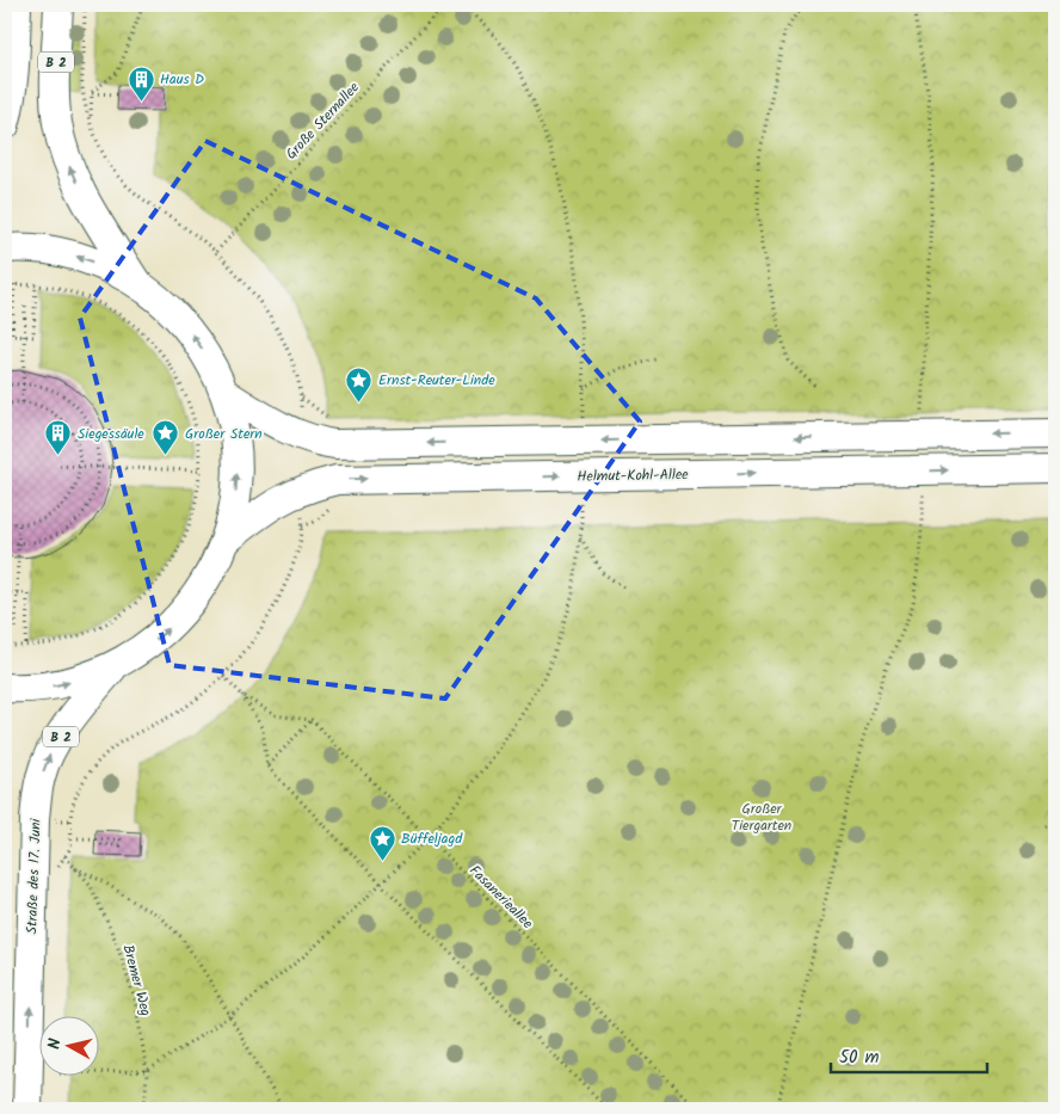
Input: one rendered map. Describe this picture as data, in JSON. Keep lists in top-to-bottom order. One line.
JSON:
{"streets":{"main road":["B 2","Helmut-Kohl-Allee","Straße des 17. Juni"],"path":["Große Sternallee","Fasanerieallee","Bremer Weg"]},"crossings":[["B 2","Helmut-Kohl-Allee"],["B 2","Straße des 17. Juni"]],"one_way":["Straße des 17. Juni"],"parks":["Großer Tiergarten"],"places":{"building":["Haus D","Siegessäule"],"place":["Ernst-Reuter-Linde","Großer Stern","Büffeljagd"]},"scale_bar":"50 m","north":"left"}
